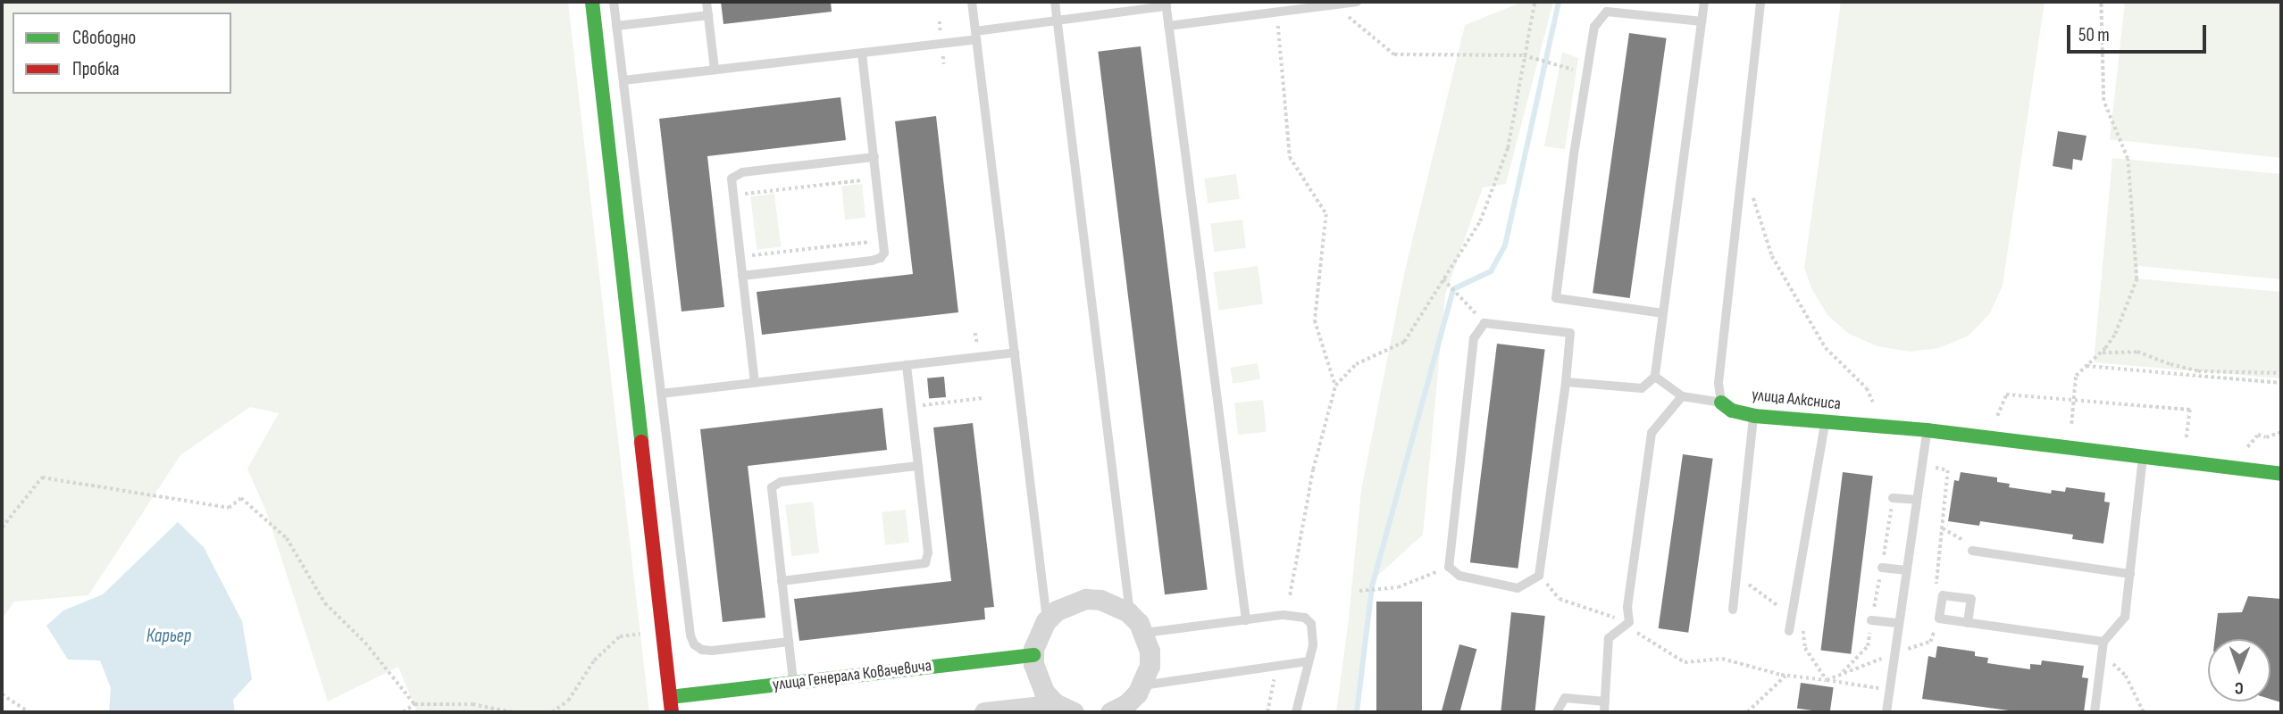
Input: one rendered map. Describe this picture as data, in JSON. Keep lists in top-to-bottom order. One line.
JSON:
{"streets":{"street":["улица Алксниса","улица Генерала Ковачевича"]},"water":["Карьер"],"legend":["Свободно","Пробка"],"scale_bar":"50 m","north":"bottom"}
